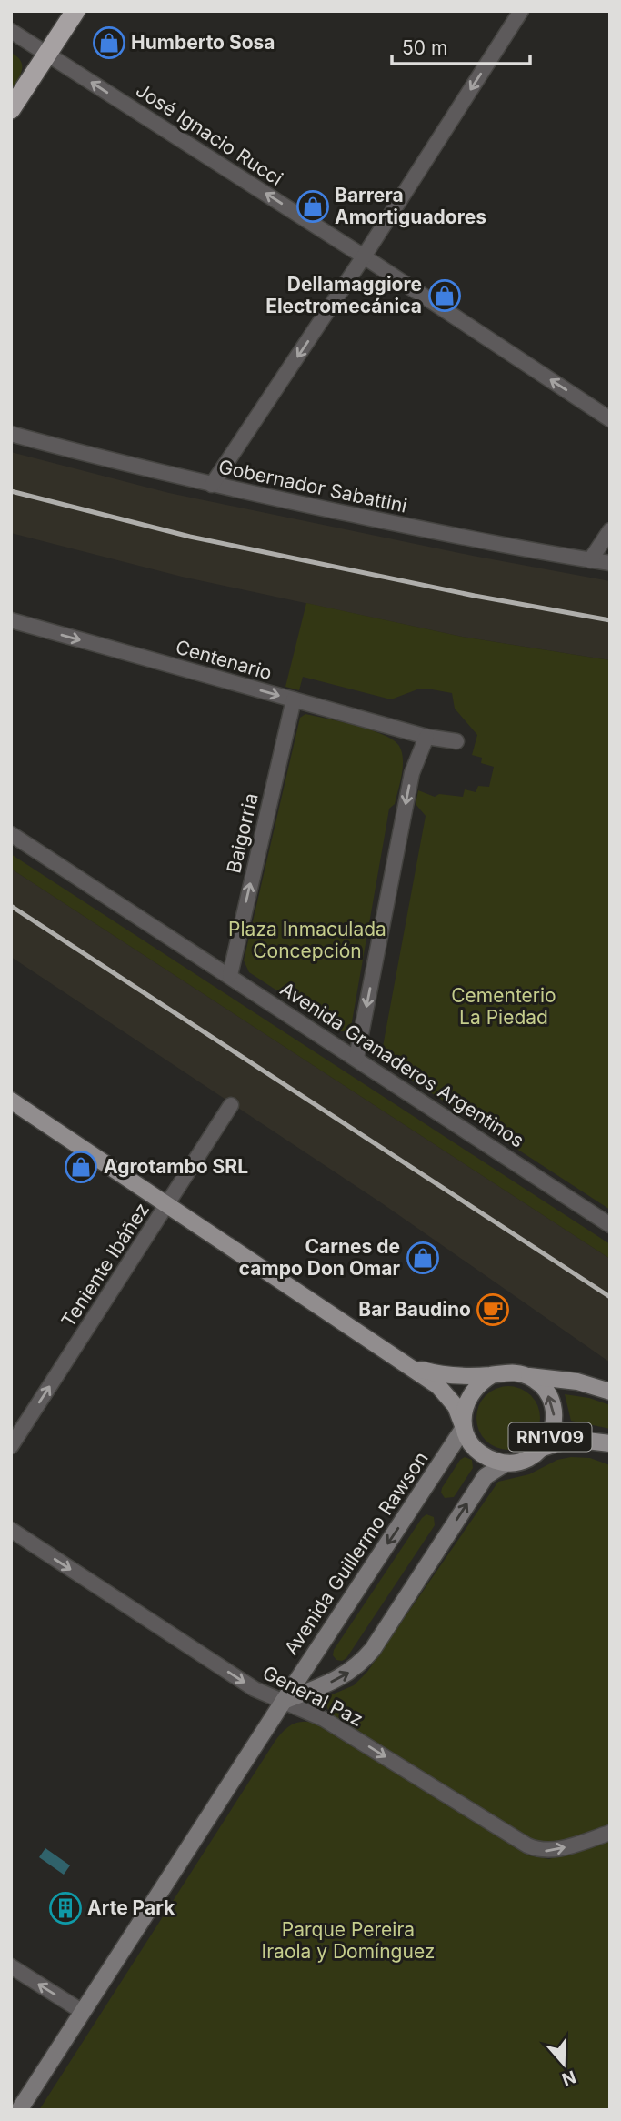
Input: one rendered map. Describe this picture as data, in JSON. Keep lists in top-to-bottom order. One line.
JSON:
{"streets":{"main road":["RN1V09","Avenida Guillermo Rawson"],"street":["José Ignacio Rucci","Gobernador Sabattini","Centenario","Baigorria","Avenida Granaderos Argentinos","Teniente Ibáñez","General Paz"]},"crossings":[["Centenario","Baigorria"],["Baigorria","Avenida Granaderos Argentinos"],["Teniente Ibáñez","RN1V09"],["RN1V09","Avenida Guillermo Rawson"],["Avenida Guillermo Rawson","General Paz"]],"one_way":["José Ignacio Rucci","Centenario","Baigorria","Teniente Ibáñez","General Paz"],"parks":["Plaza Inmaculada Concepción","Cementerio La Piedad","Parque Pereira Iraola y Domínguez"],"places":{"shop":["Humberto Sosa","Barrera Amortiguadores","Dellamaggiore Electromecánica","Agrotambo SRL","Carnes de campo Don Omar"],"cafe":["Bar Baudino"],"building":["Arte Park"]},"scale_bar":"50 m","north":"bottom"}
